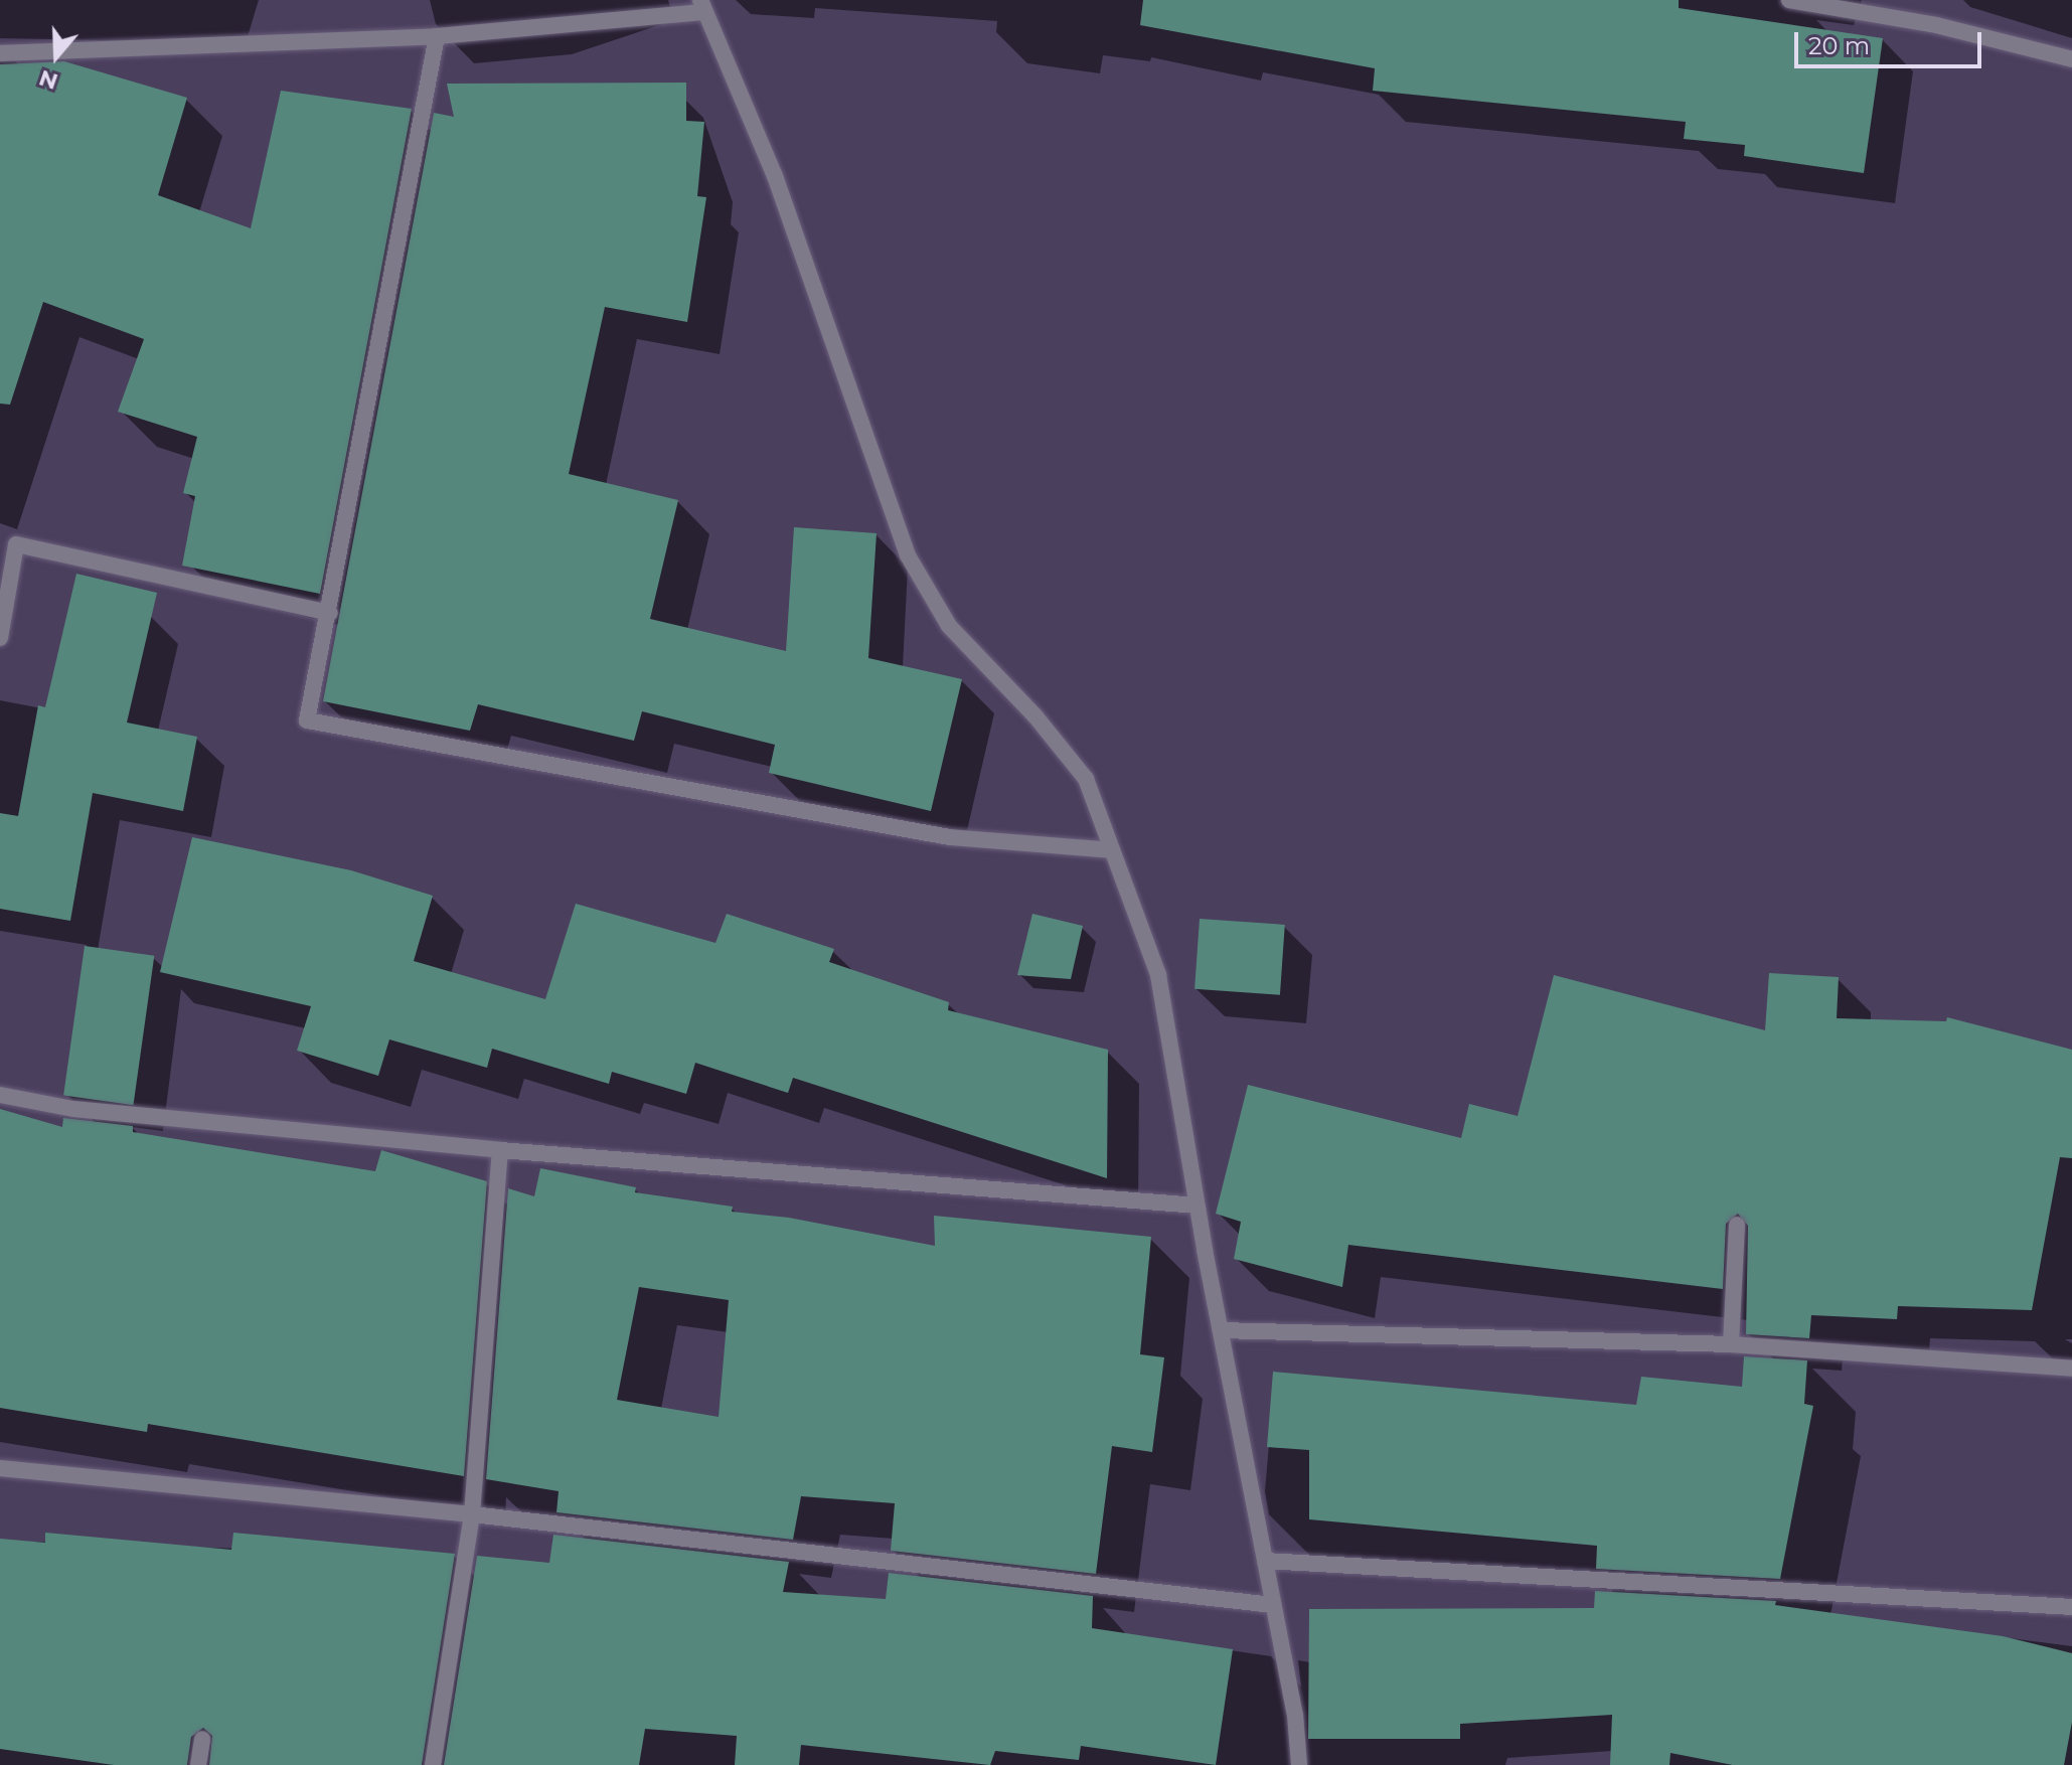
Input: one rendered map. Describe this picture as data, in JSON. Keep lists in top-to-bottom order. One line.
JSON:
{"scale_bar":"20 m","north":"bottom"}
